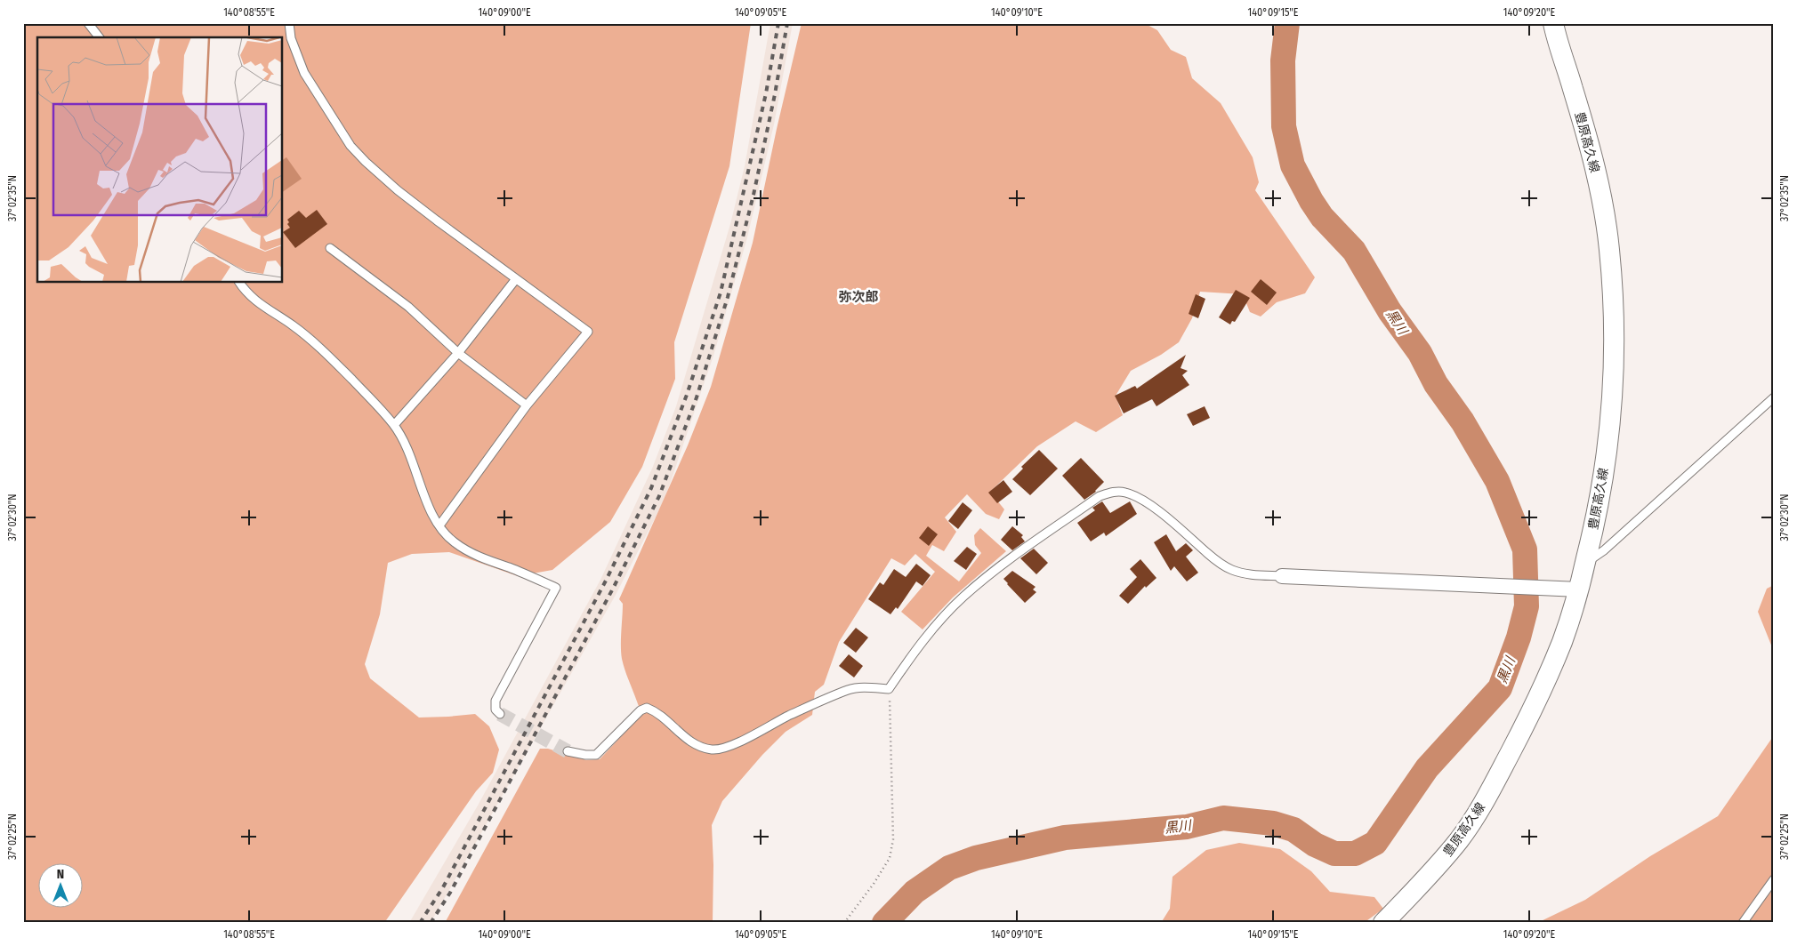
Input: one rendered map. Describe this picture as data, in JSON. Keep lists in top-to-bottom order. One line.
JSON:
{"streets":{"main road":["豊原高久線"]},"districts":["弥次郎"],"water":["黒川"],"north":"top","coordinates":["140°08'55\"E","140°09'00\"E","140°09'05\"E","140°09'10\"E","140°09'15\"E","140°09'20\"E","37°02'35\"N","37°02'30\"N","37°02'25\"N"]}
